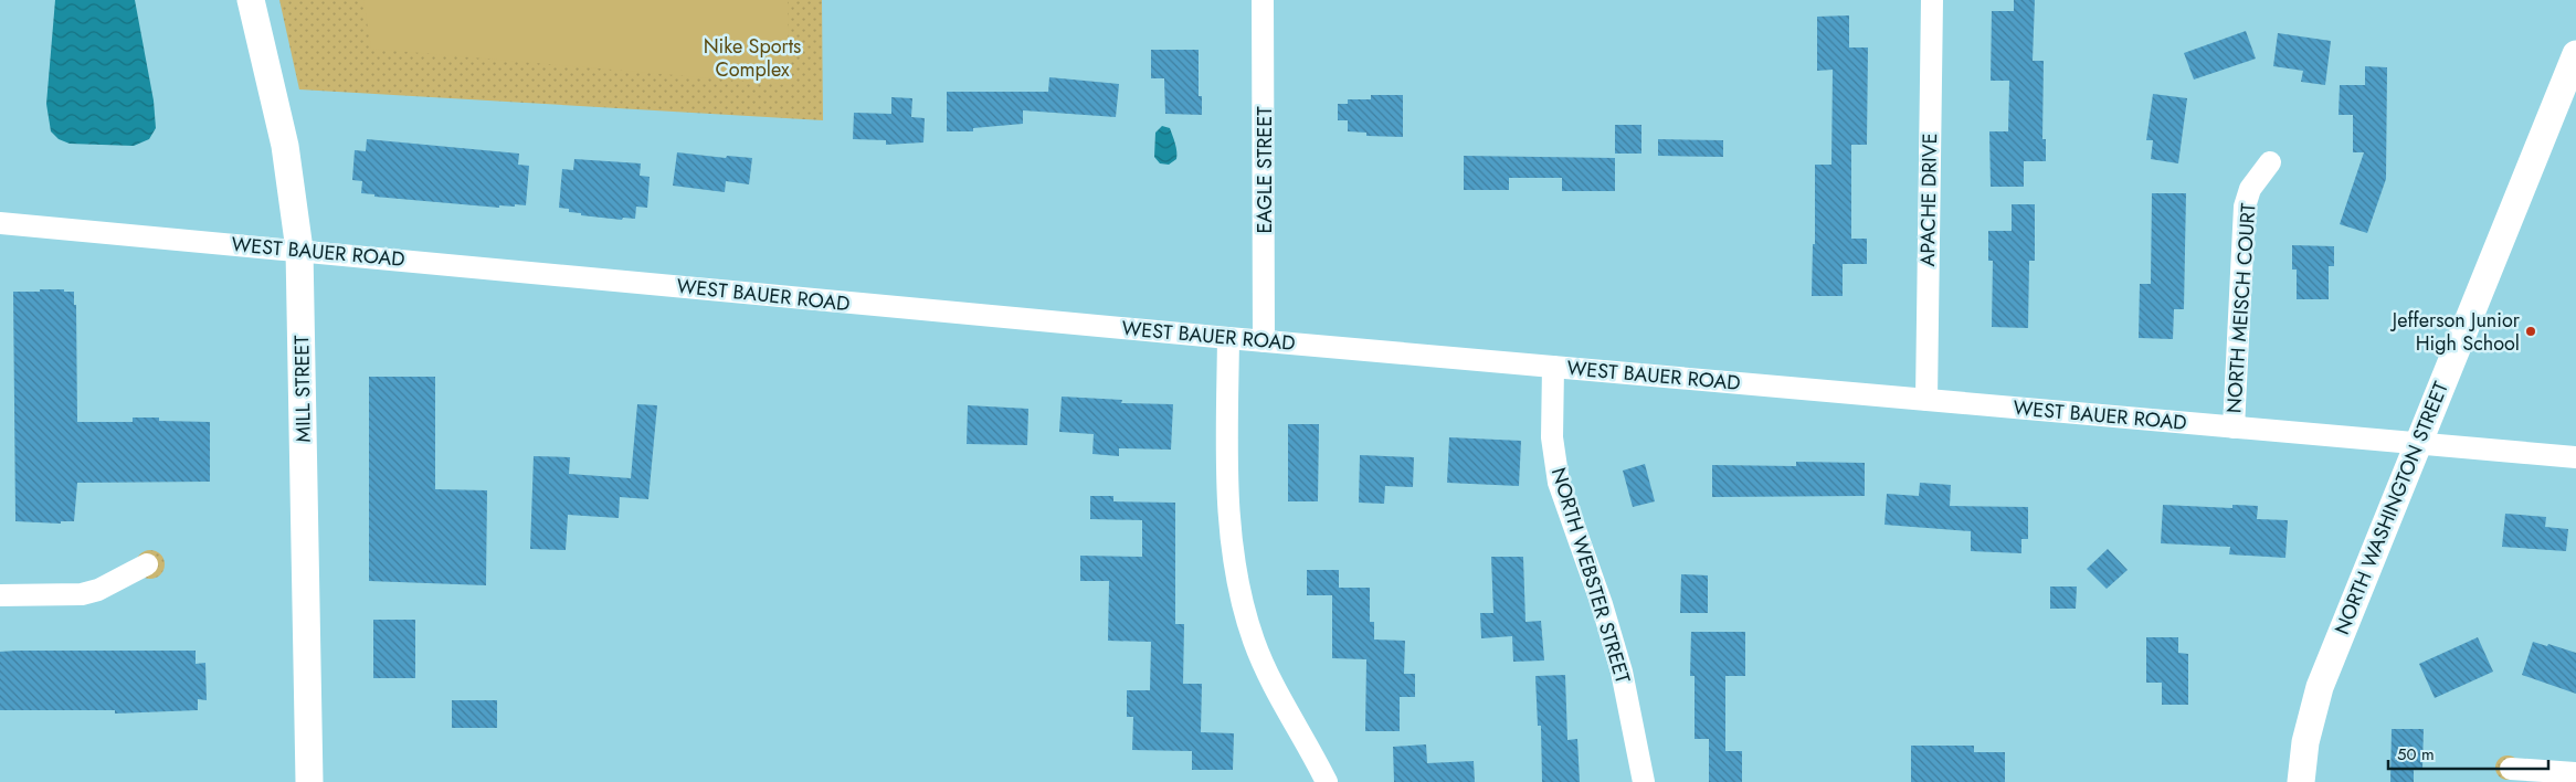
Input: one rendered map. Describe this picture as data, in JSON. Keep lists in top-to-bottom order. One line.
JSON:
{"streets":{"main road":["MILL STREET","NORTH WASHINGTON STREET"],"street":["EAGLE STREET","APACHE DRIVE","WEST BAUER ROAD","NORTH MEISCH COURT","NORTH WEBSTER STREET"]},"crossings":[["EAGLE STREET","WEST BAUER ROAD"],["APACHE DRIVE","WEST BAUER ROAD"],["WEST BAUER ROAD","NORTH MEISCH COURT"],["WEST BAUER ROAD","MILL STREET"],["WEST BAUER ROAD","NORTH WASHINGTON STREET"],["WEST BAUER ROAD","NORTH WEBSTER STREET"]],"parks":["Nike Sports Complex"],"places":["Jefferson Junior High School"],"scale_bar":"50 m"}
